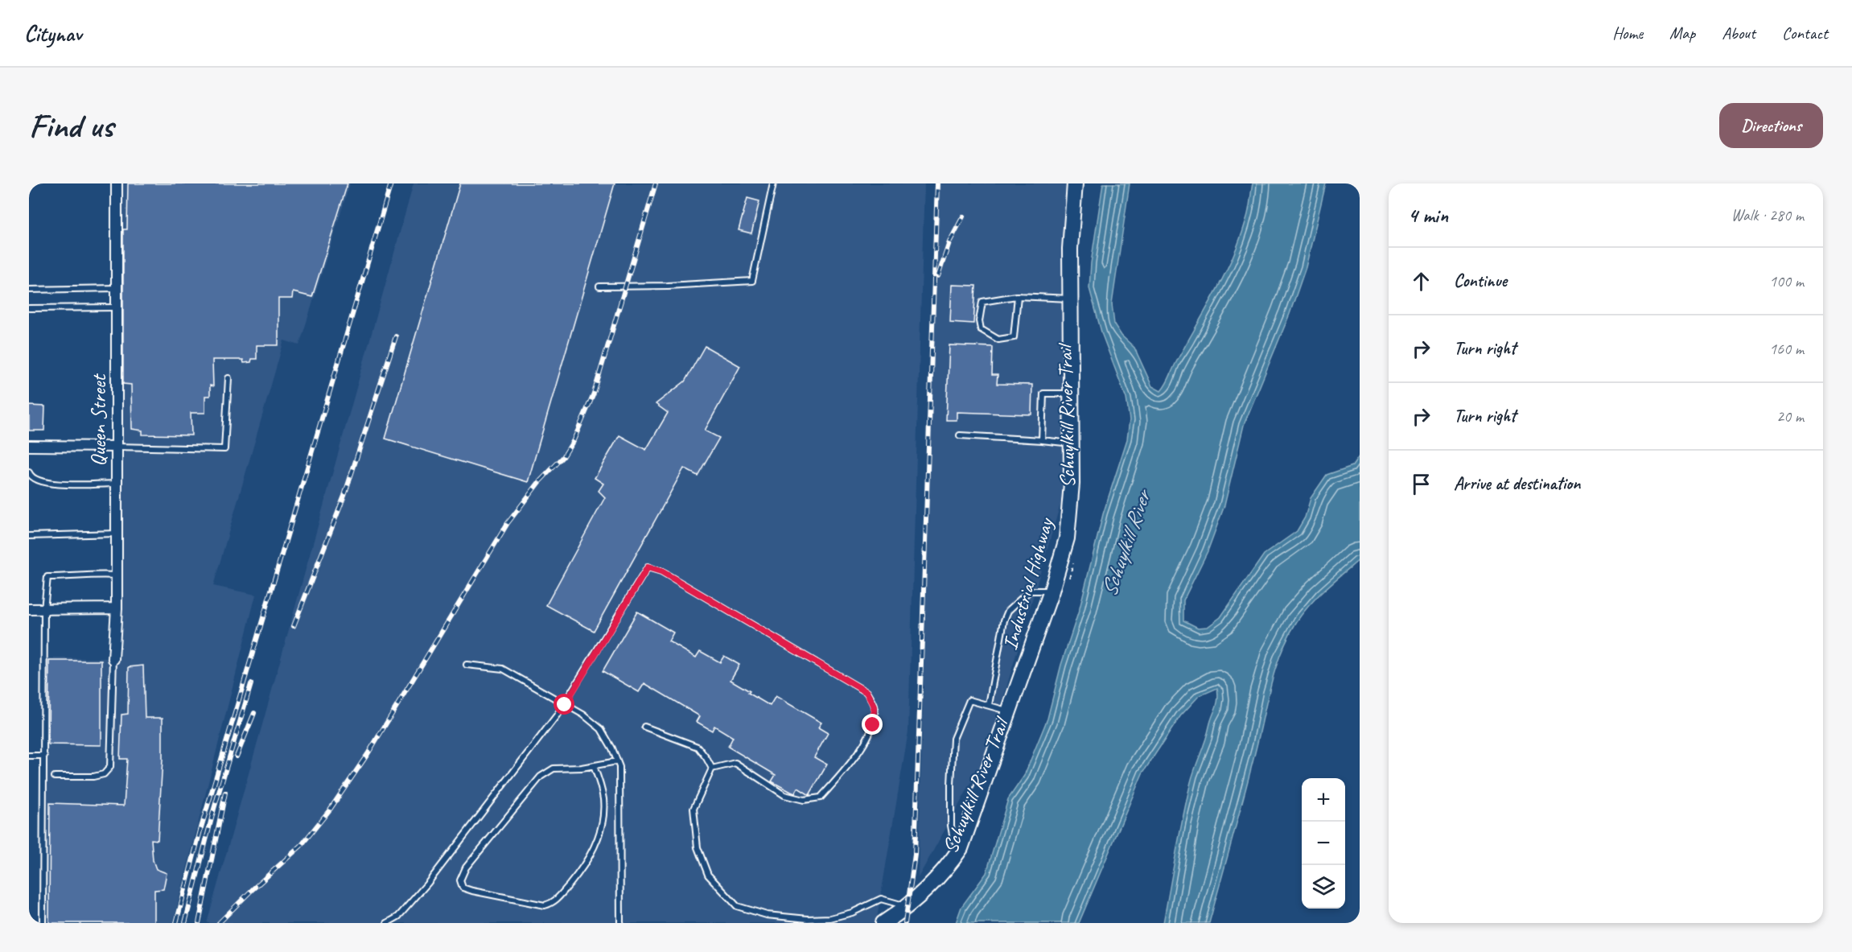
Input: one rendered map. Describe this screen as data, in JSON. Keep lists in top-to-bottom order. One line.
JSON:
{"streets":{"street":["Queen Street","Industrial Highway"]},"water":["Schuylkill River"],"page":{"header":"Citynav","nav":["Home","Map","About","Contact"],"buttons":"Directions","title":"Find us","heading":["4 min","Walk · 280 m"],"list":[["Continue","100 m"],["Turn right","160 m"],["Turn right","20 m"],"Arrive at destination"],"map_buttons":["+","−"]}}
